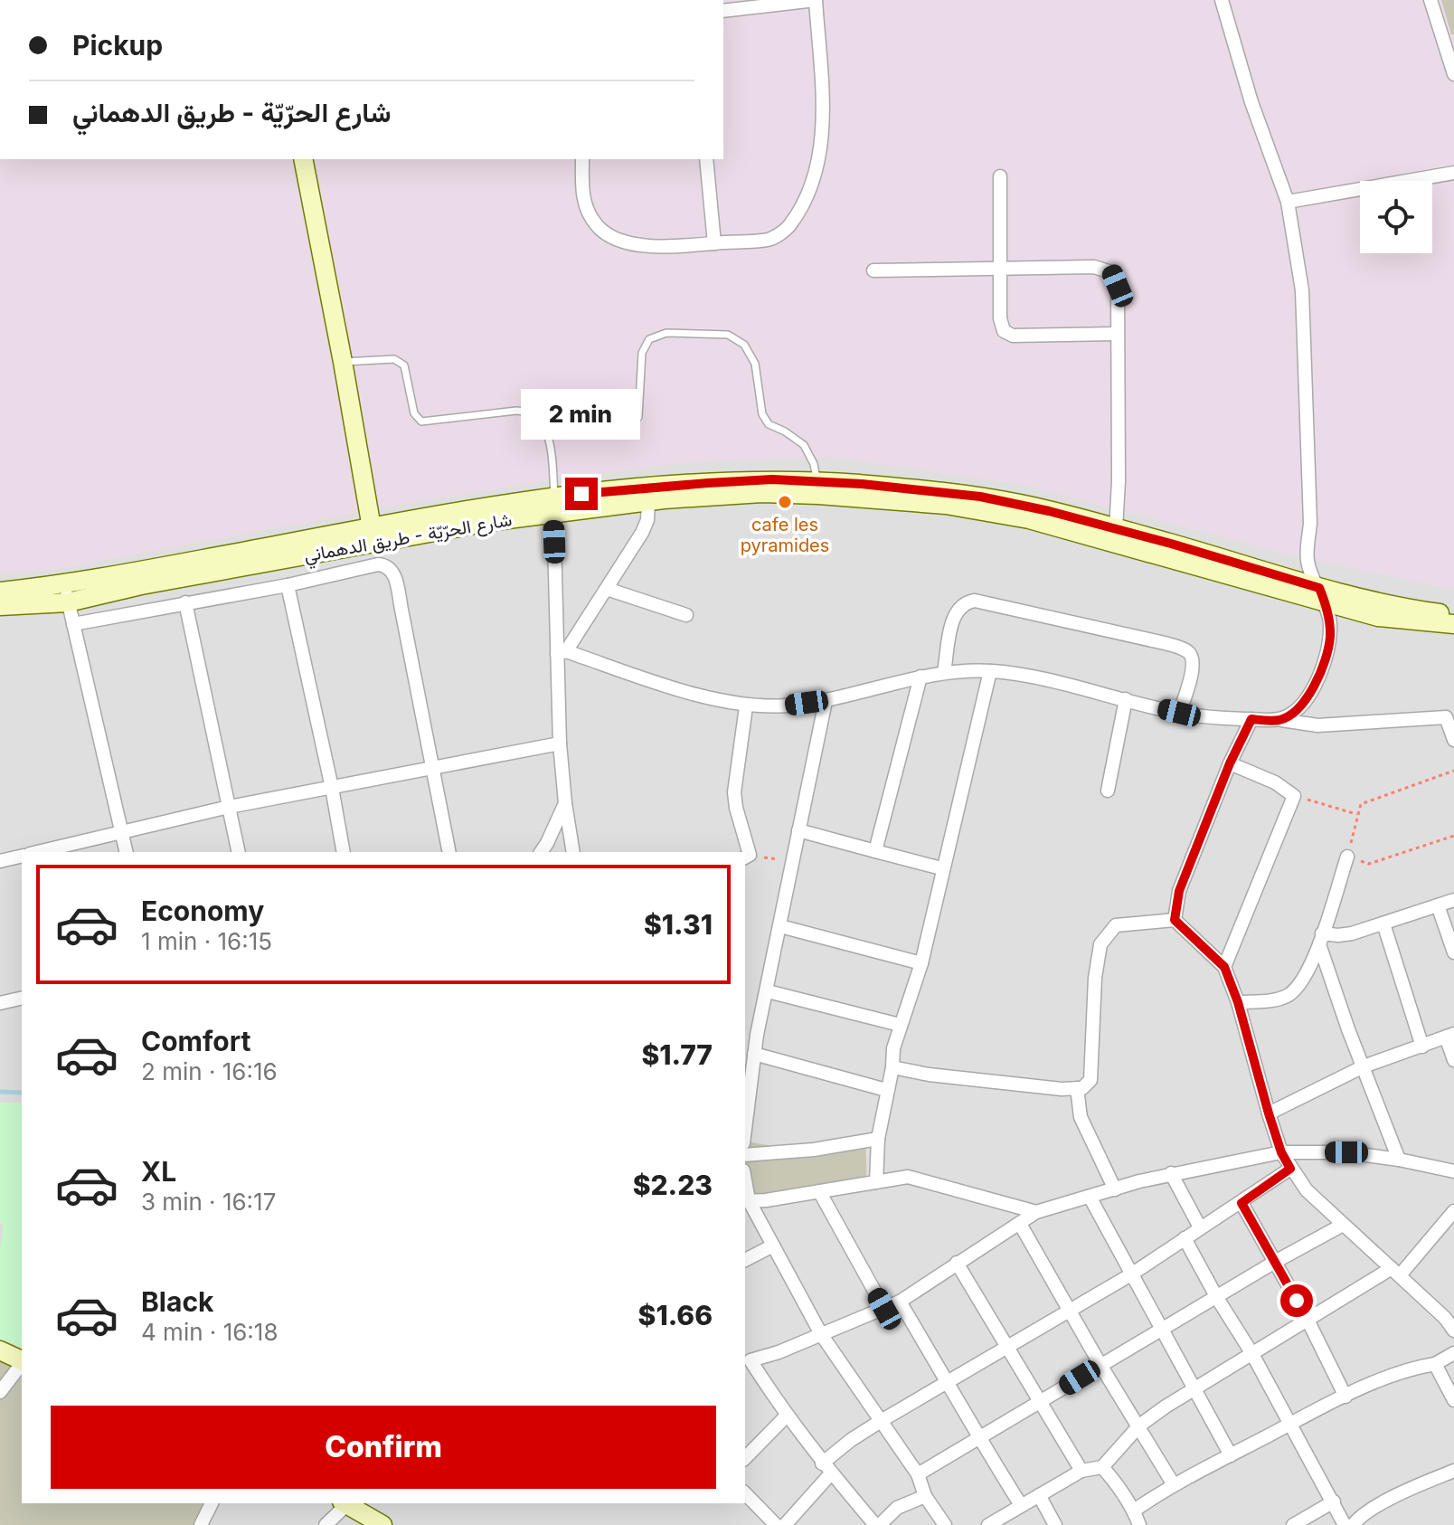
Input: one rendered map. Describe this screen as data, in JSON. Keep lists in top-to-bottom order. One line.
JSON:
{"streets":{"main road":["شارع الحرّيّة - طريق الدهماني"]},"places":["cafe les pyramides"],"page":{"banner":["Pickup","شارع الحرّيّة - طريق الدهماني"],"bubble":"2 min","list":[{"name":"Economy","note":"1 min · 16:15","value":"$1.31"},{"name":"Comfort","note":"2 min · 16:16","value":"$1.77"},{"name":"XL","note":"3 min · 16:17","value":"$2.23"},{"name":"Black","note":"4 min · 16:18","value":"$1.66"}],"buttons":"Confirm"}}
